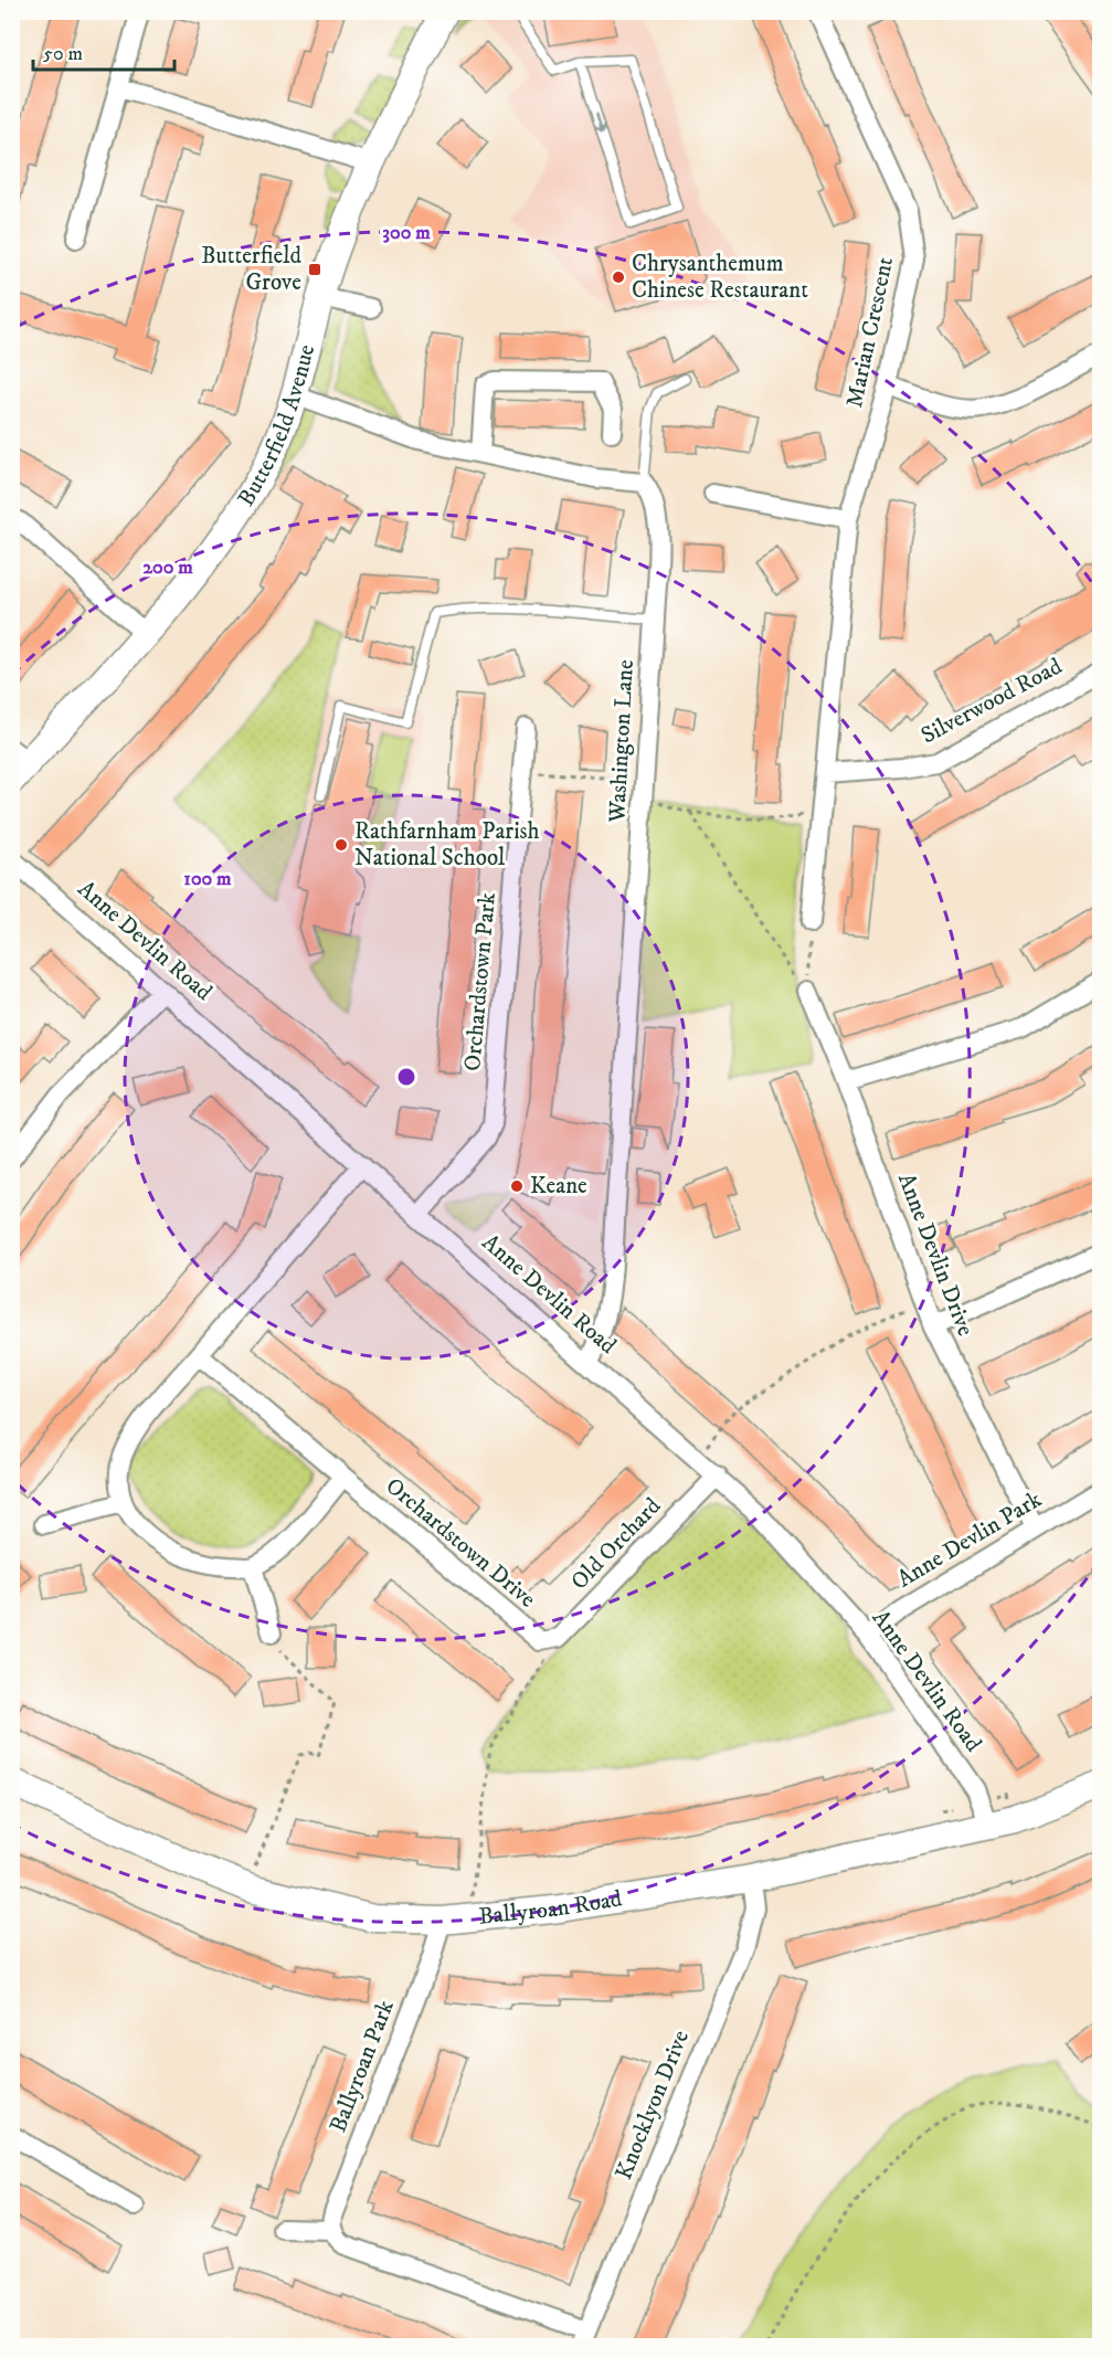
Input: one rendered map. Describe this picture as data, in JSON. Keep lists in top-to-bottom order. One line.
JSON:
{"streets":{"main road":["Butterfield Avenue","Ballyroan Road"],"street":["Marian Crescent","Silverwood Road","Washington Lane","Anne Devlin Road","Orchardstown Park","Anne Devlin Drive","Anne Devlin Park","Orchardstown Drive","Old Orchard","Ballyroan Park","Knocklyon Drive"]},"crossings":[["Marian Crescent","Silverwood Road"],["Washington Lane","Anne Devlin Road"],["Anne Devlin Road","Orchardstown Park"],["Anne Devlin Road","Anne Devlin Park"],["Anne Devlin Road","Old Orchard"],["Anne Devlin Road","Ballyroan Road"],["Anne Devlin Drive","Anne Devlin Park"],["Orchardstown Drive","Old Orchard"],["Ballyroan Road","Ballyroan Park"],["Ballyroan Road","Knocklyon Drive"]],"places":{"transit":["Butterfield Grove"],"other":["Chrysanthemum Chinese Restaurant","Rathfarnham Parish National School","Keane"]},"scale_bar":"50 m","rings":["300 m","200 m","100 m"]}
